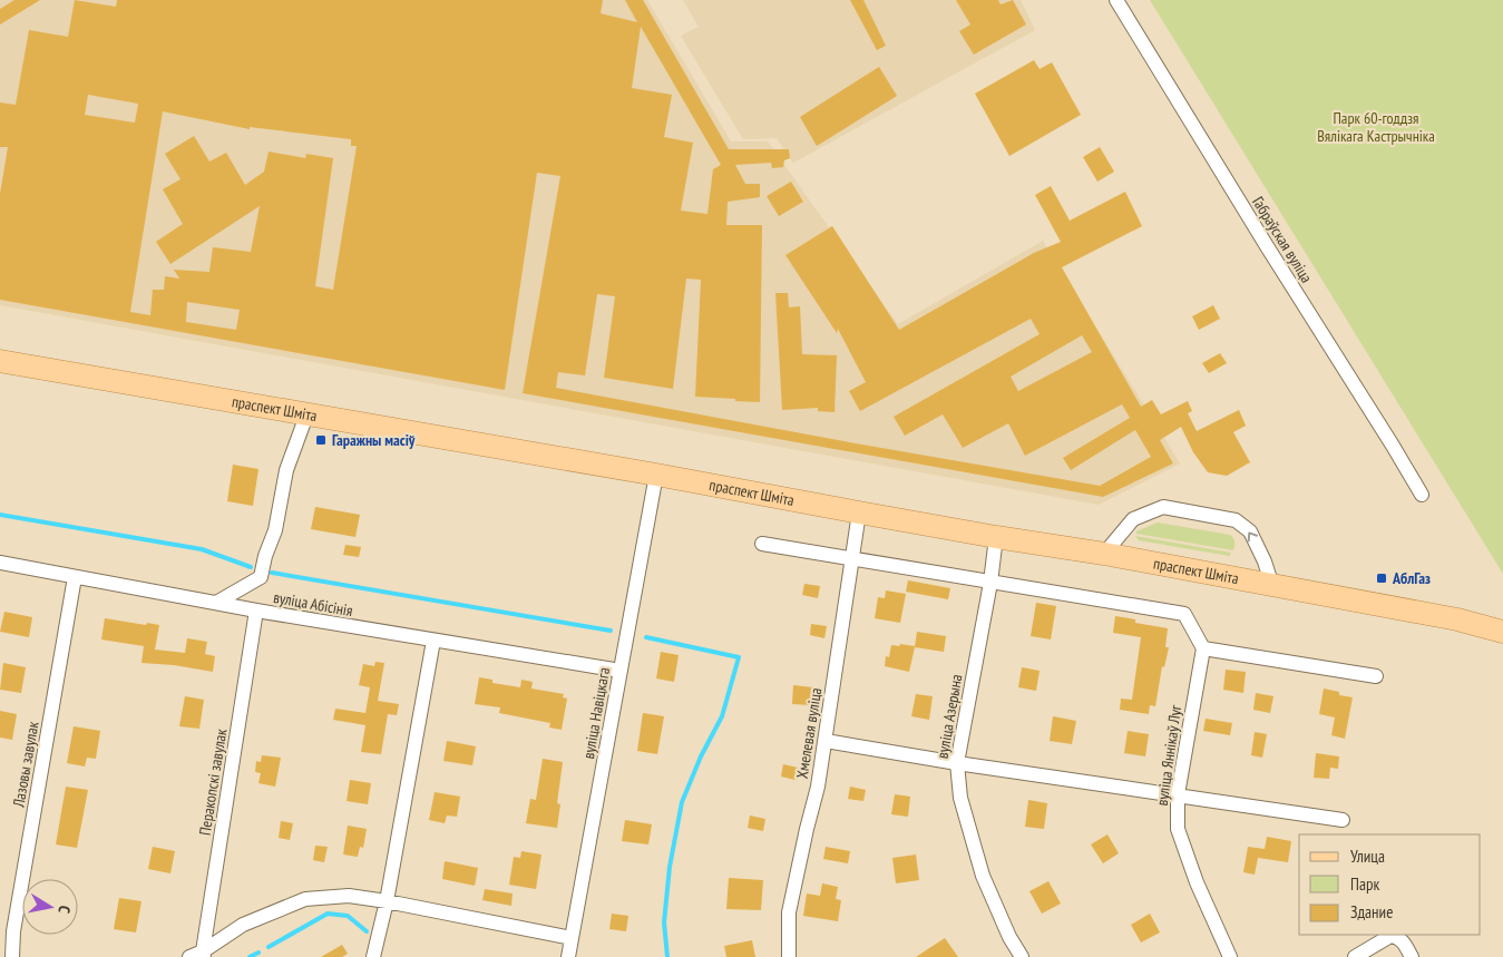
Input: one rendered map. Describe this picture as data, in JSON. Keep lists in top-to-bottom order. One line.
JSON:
{"streets":{"main road":["праспект Шміта"],"street":["Габраўская вуліца","вуліца Абісінія","вуліца Навіцкага","вуліца Азерына","Хмелевая вуліца","вуліца Яннікаў Луг","Лазовы завулак","Перакопскі завулак"]},"crossings":[["праспект Шміта","вуліца Навіцкага"],["праспект Шміта","вуліца Азерына"],["праспект Шміта","Хмелевая вуліца"],["вуліца Абісінія","вуліца Навіцкага"],["вуліца Абісінія","Лазовы завулак"],["вуліца Абісінія","Перакопскі завулак"]],"parks":["Парк 60-годдзя Вялікага Кастрычніка"],"places":{"transit":["Гаражны масіў","АблГаз"]},"legend":["Улица","Парк","Здание"],"north":"right"}
